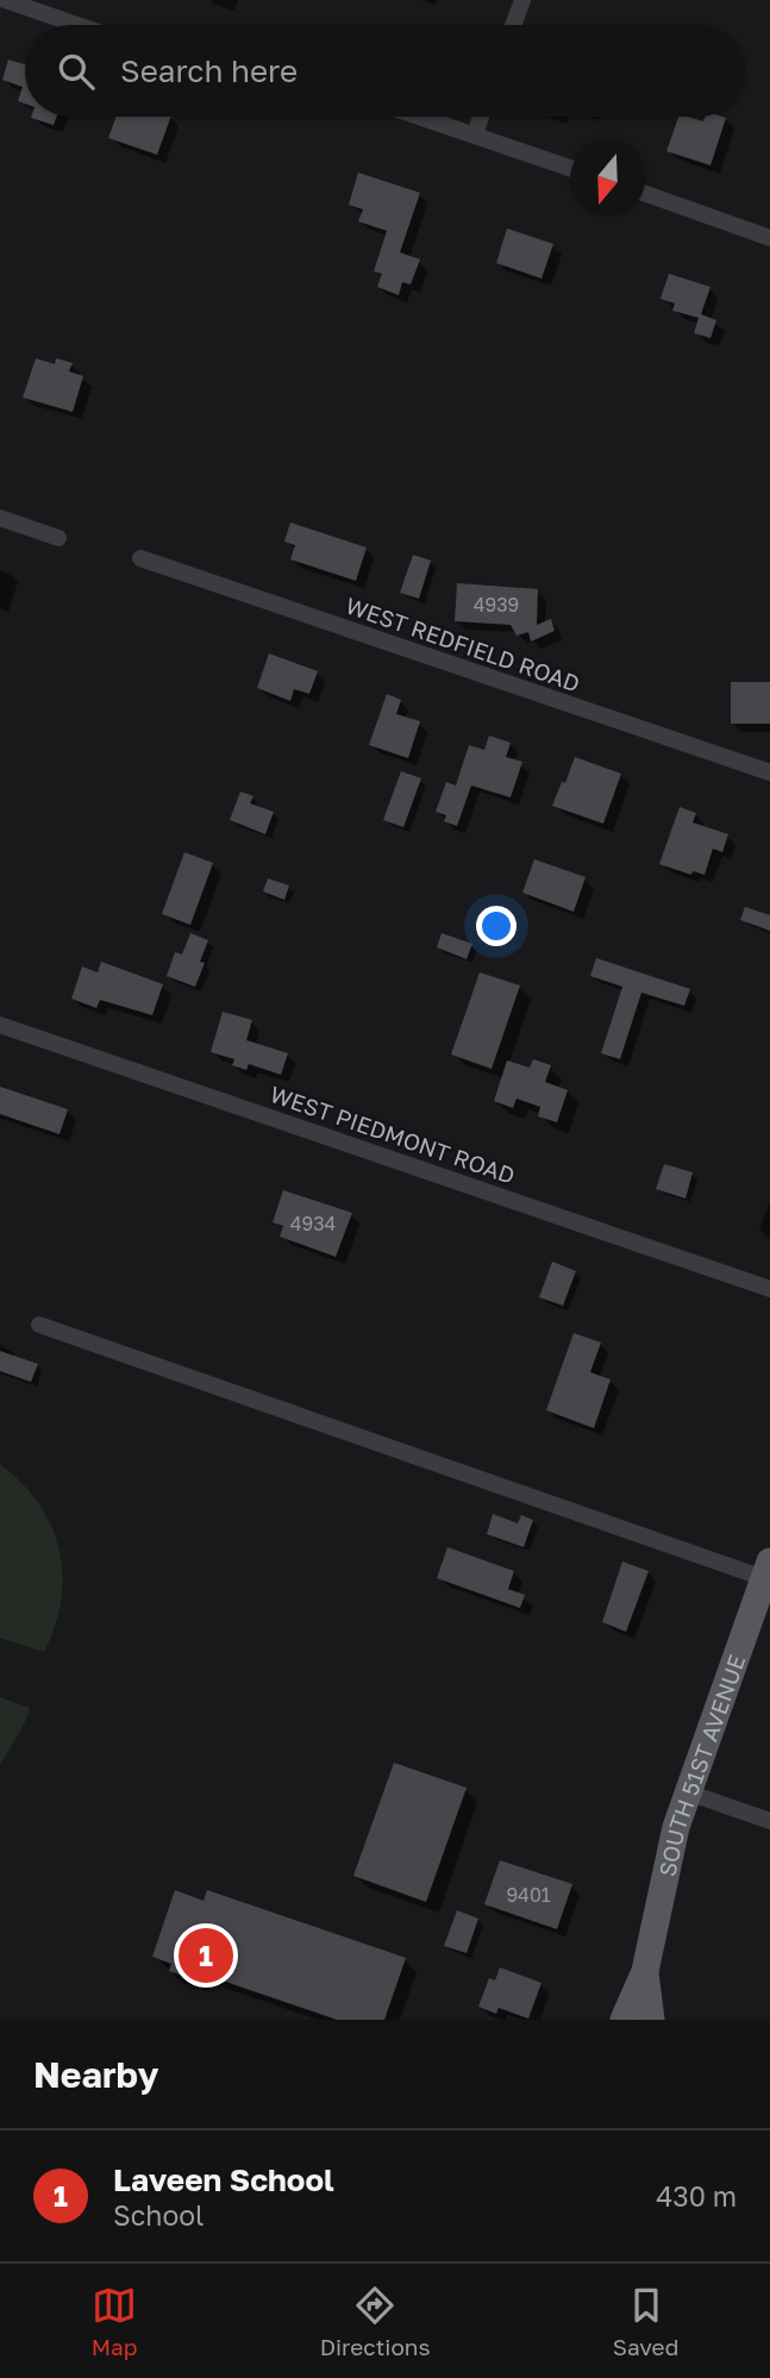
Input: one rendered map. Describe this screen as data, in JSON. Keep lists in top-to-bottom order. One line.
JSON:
{"streets":{"main road":["SOUTH 51ST AVENUE"],"street":["WEST REDFIELD ROAD","WEST PIEDMONT ROAD"]},"house_numbers":["4939","4934","9401"],"north":"bottom","page":{"search":"Search here","pins":"1","heading":"Nearby","list":[{"mark":"1","name":"Laveen School","note":"School","value":"430 m"}],"nav":["Map","Directions","Saved"]}}
